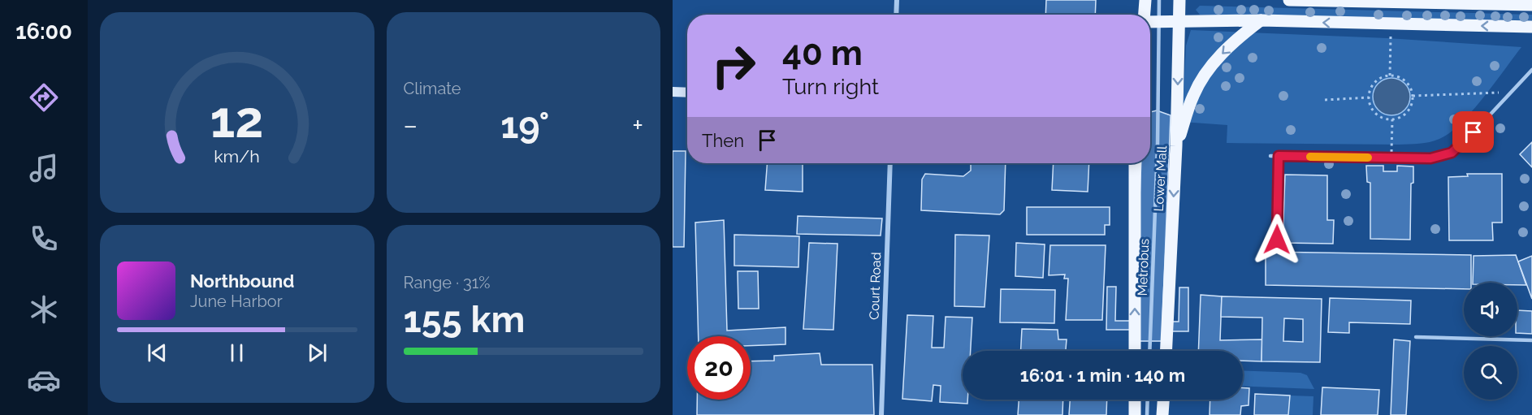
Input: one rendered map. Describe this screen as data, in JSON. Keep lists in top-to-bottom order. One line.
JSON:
{"streets":{"main road":["Lower Mall"],"street":["Court Road"],"lane":["Metrobus"]},"page":{"tabs":"16:00","tile":["Climate",["Range · 31%","155 km"]],"turn":["40 m","Turn right"],"heat":["−","19°","+"],"then":"Then","song":["Northbound","June Harbor"],"limit":"20","trip":"16:01 · 1 min · 140 m","gauge":["12","km/h"]}}
